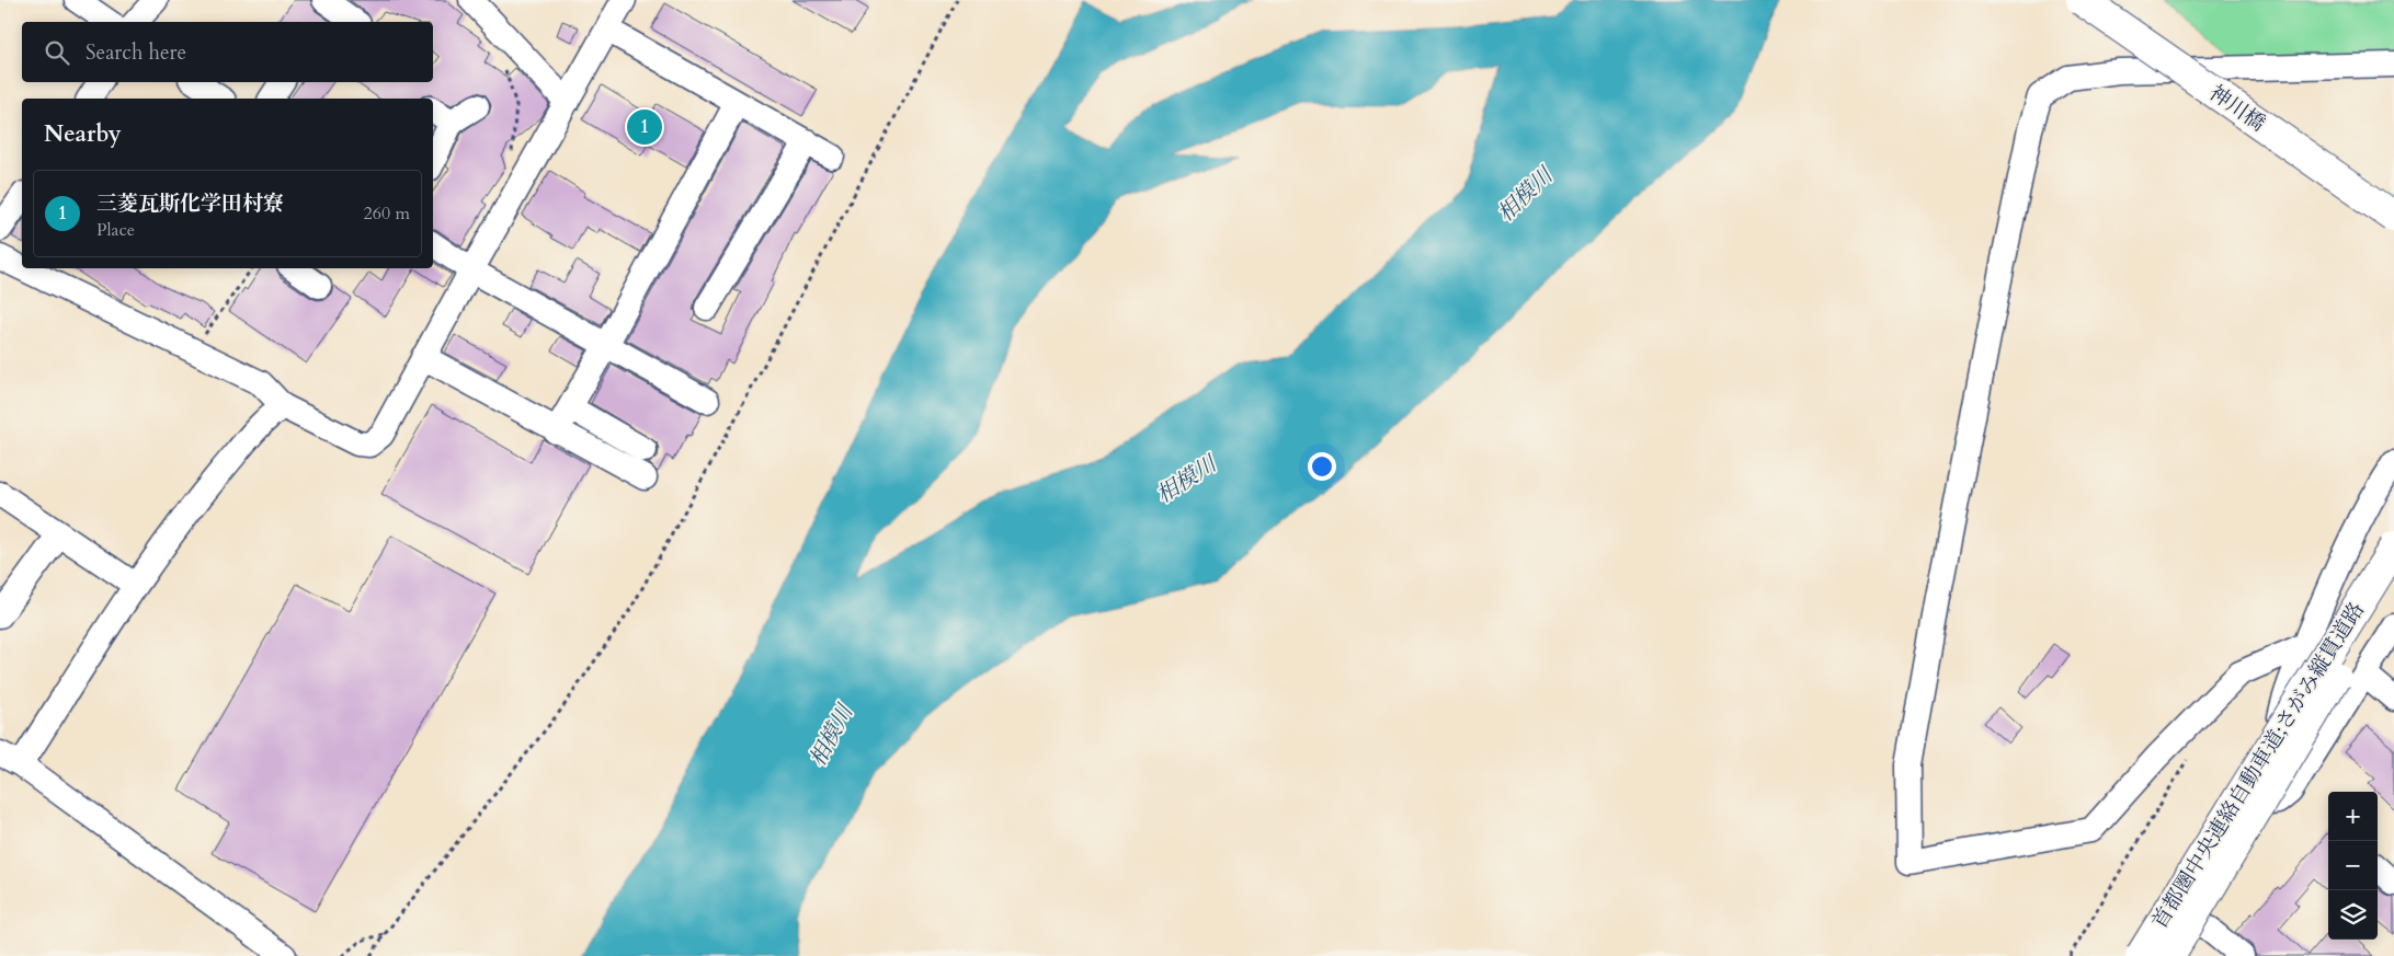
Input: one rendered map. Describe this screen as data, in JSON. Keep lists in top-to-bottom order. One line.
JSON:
{"streets":{"main road":["神川橋","首都圏中央連絡自動車道;さがみ縦貫道路"]},"water":["相模川"],"page":{"search":"Search here","heading":"Nearby","pins":"1","list":[{"mark":"1","name":"三菱瓦斯化学田村寮","note":"Place","value":"260 m"}],"map_buttons":["+","−"]}}
